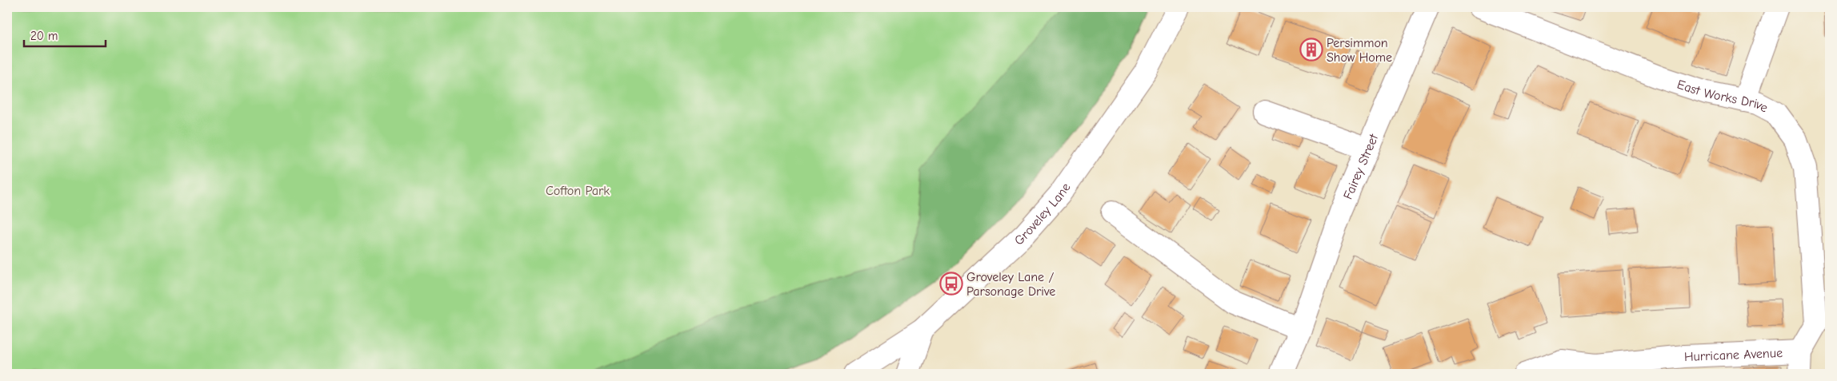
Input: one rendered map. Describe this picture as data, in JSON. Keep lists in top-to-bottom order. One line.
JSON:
{"streets":{"street":["East Works Drive","Fairey Street","Groveley Lane","Hurricane Avenue"]},"crossings":[["East Works Drive","Hurricane Avenue"]],"parks":["Cofton Park"],"places":{"building":["Persimmon Show Home"],"bus stop":["Groveley Lane / Parsonage Drive"]},"scale_bar":"20 m"}
